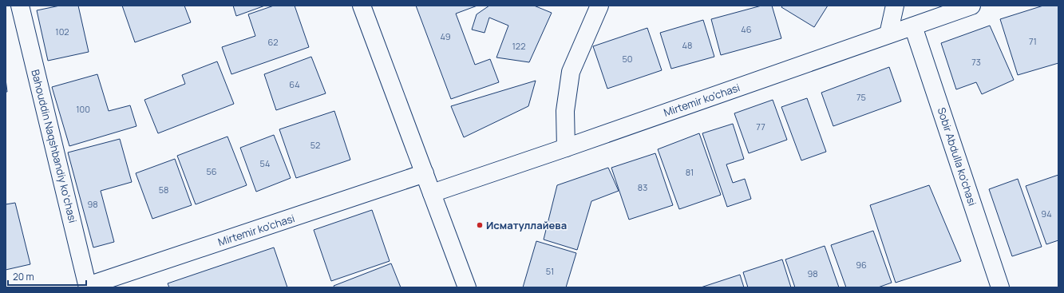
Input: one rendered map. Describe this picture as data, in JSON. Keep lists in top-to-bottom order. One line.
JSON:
{"streets":{"street":["Mirtemir ko'chasi","Bahouddin Naqshbandiy koʻchasi","Sobir Abdulla ko'chasi"]},"crossings":[["Mirtemir ko'chasi","Bahouddin Naqshbandiy koʻchasi"],["Mirtemir ko'chasi","Sobir Abdulla ko'chasi"]],"places":["Исматуллайева"],"house_numbers":["46","102","49","71","62","48","122","50","73","64","75","100","77","52","54","56","81","83","58","98","94","96","51","98"],"scale_bar":"20 m"}
